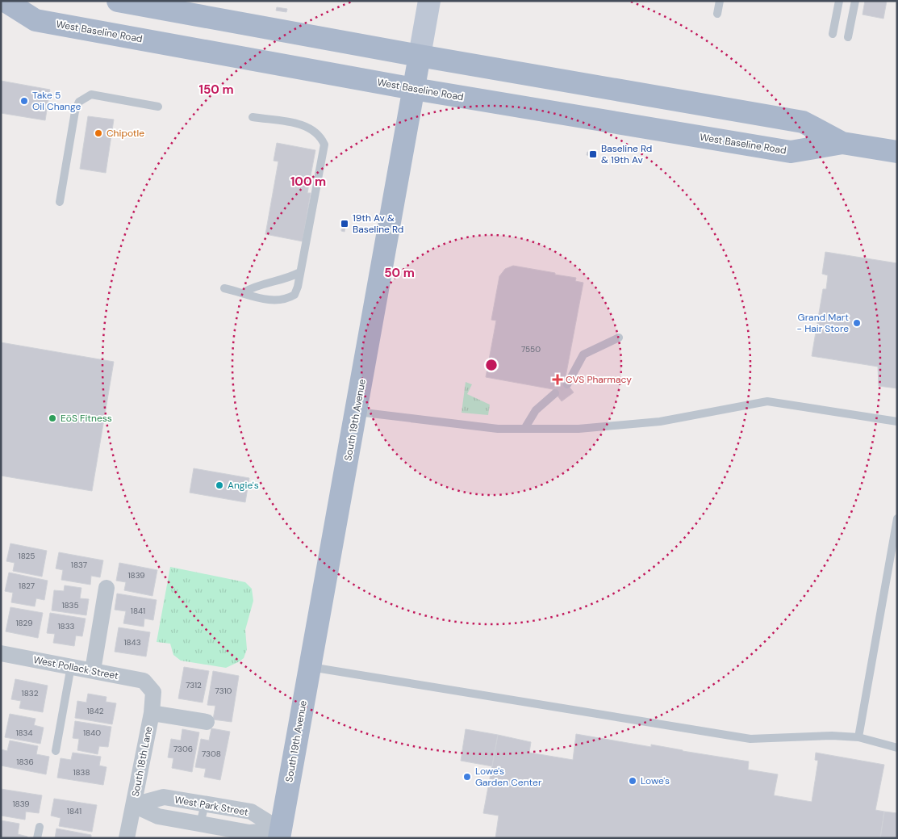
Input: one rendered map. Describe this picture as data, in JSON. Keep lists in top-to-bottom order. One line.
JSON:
{"streets":{"main road":["West Baseline Road","South 19th Avenue"],"street":["West Pollack Street","South 18th Lane","West Park Street"]},"crossings":[["West Baseline Road","South 19th Avenue"],["South 19th Avenue","West Park Street"],["West Pollack Street","South 18th Lane"],["South 18th Lane","West Park Street"]],"places":{"other":["Take 5 Oil Change","Chipotle","Grand Mart - Hair Store","EōS Fitness","Angie's","Lowe's Garden Center","Lowe's"],"transit":["Baseline Rd & 19th Av","19th Av & Baseline Rd"],"health":["CVS Pharmacy"]},"house_numbers":["7550","1825","1837","1839","1827","1835","1841","1829","1833","1843","7312","7310","1832","1842","1834","1840","7306","7308","1836","1838","1839","1841"],"rings":["150 m","100 m","50 m"]}
